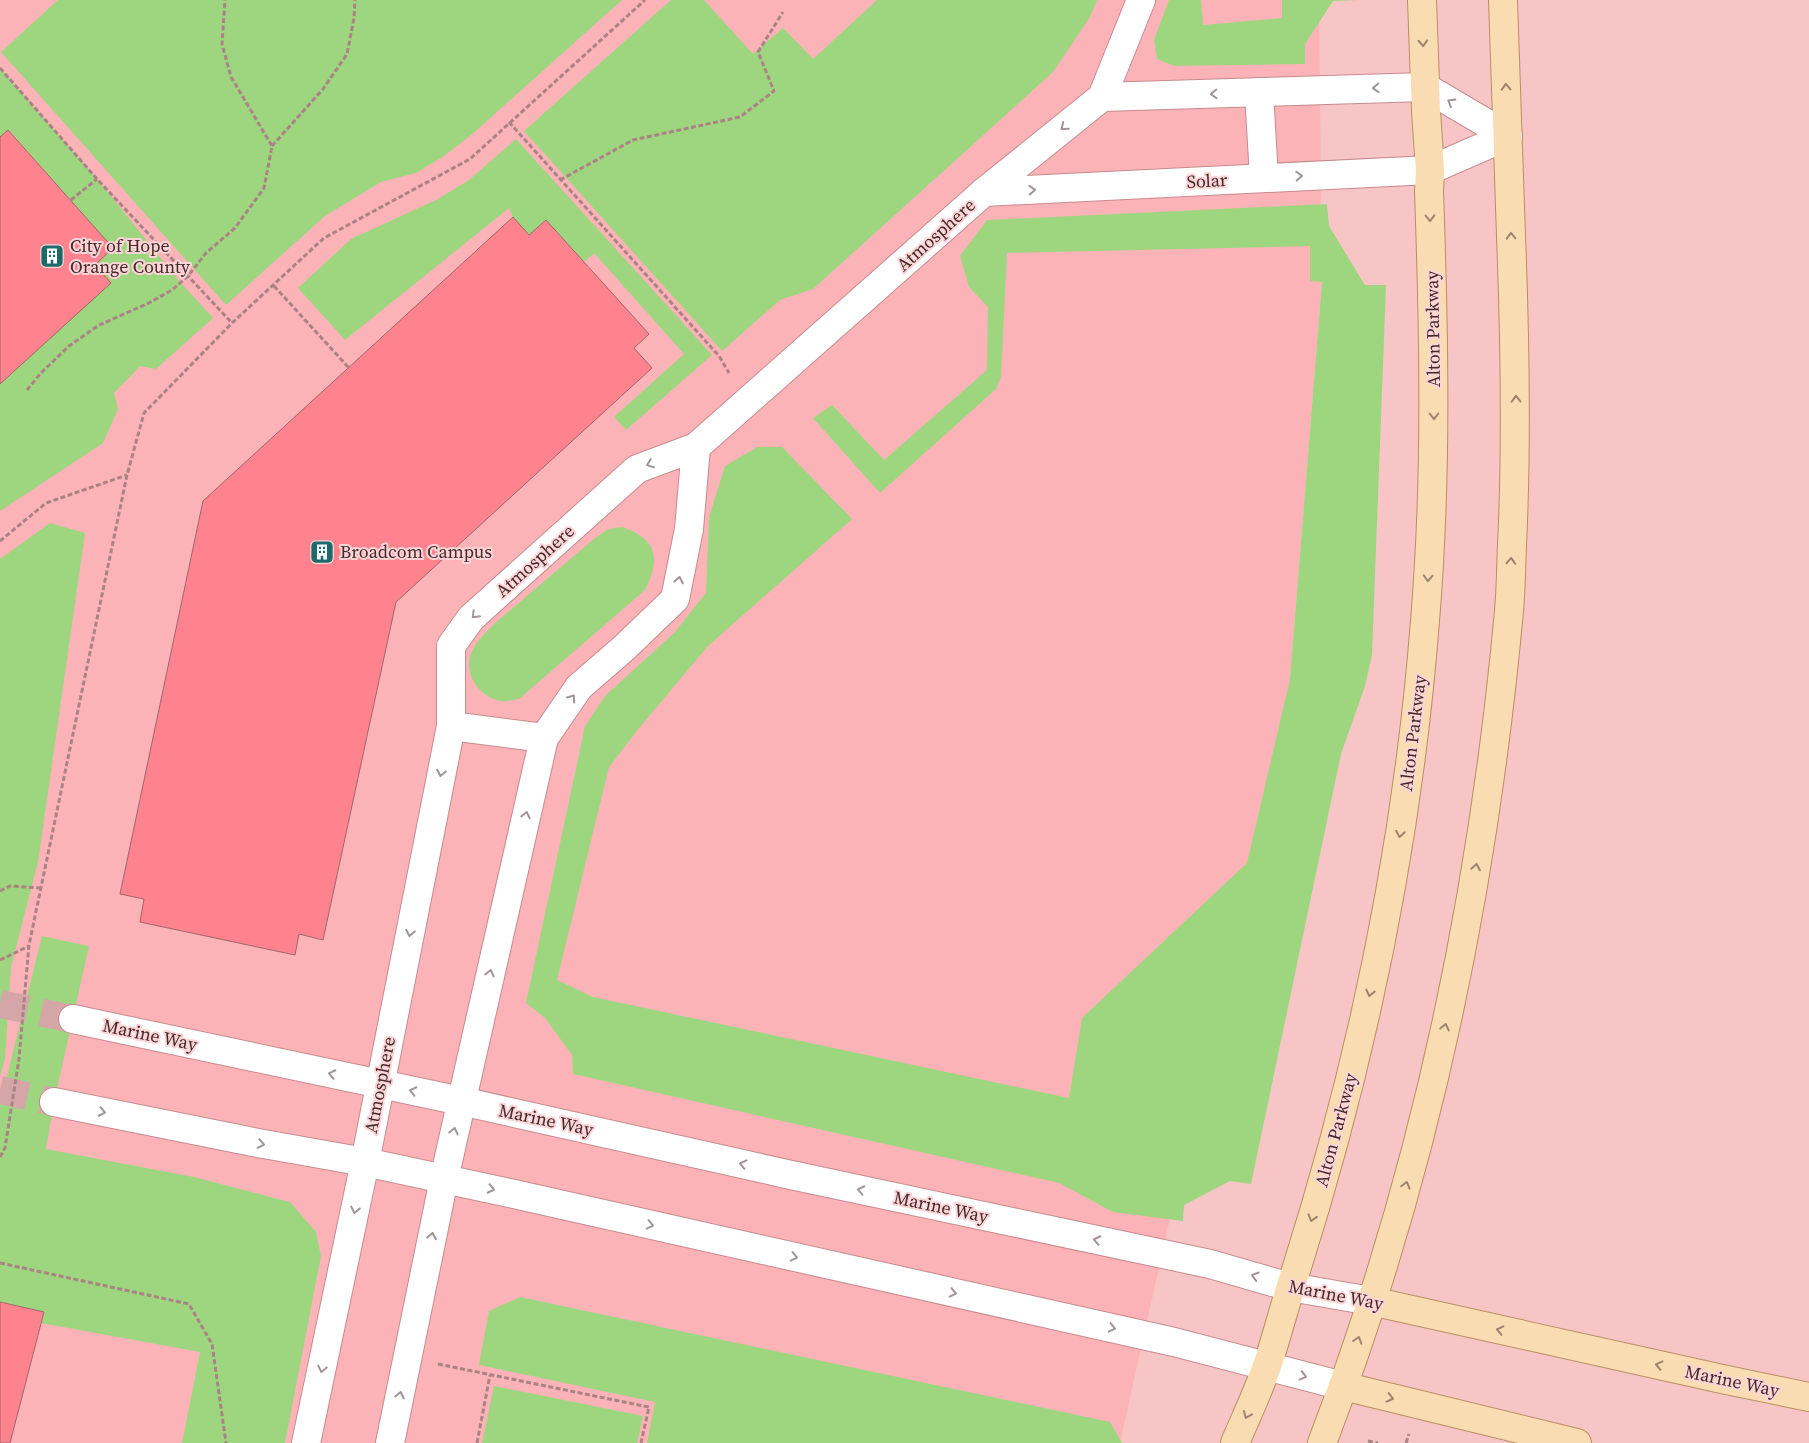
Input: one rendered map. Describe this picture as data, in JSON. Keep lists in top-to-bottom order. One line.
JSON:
{"streets":{"main road":["Alton Parkway","Marine Way"],"street":["Solar","Atmosphere"]},"crossings":[["Solar","Atmosphere"],["Solar","Alton Parkway"],["Atmosphere","Marine Way"],["Alton Parkway","Marine Way"]],"places":{"building":["City of Hope Orange County","Broadcom Campus"]}}
